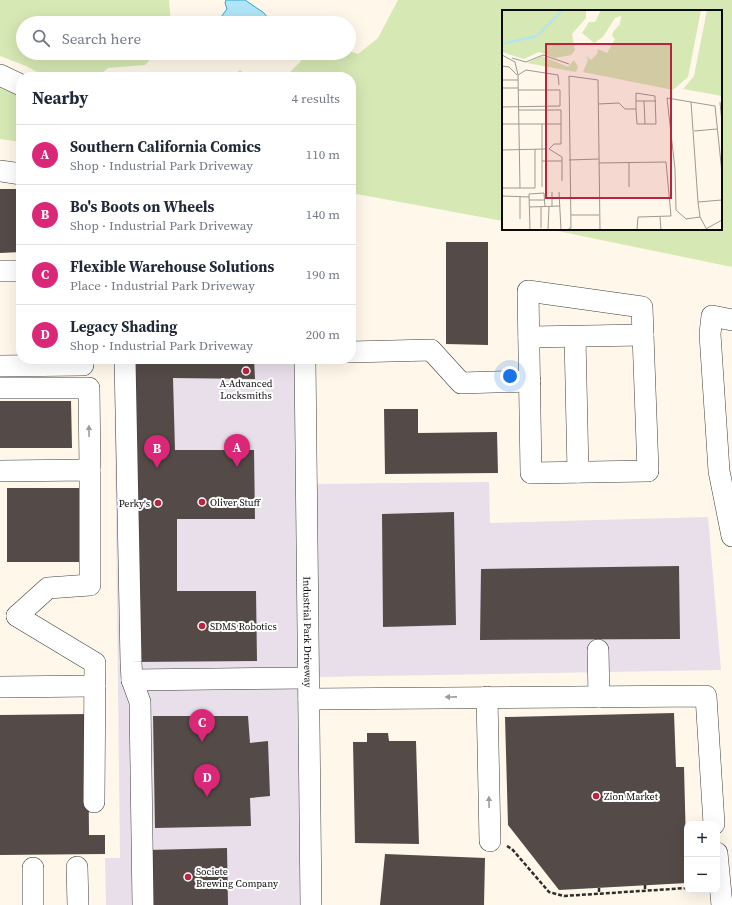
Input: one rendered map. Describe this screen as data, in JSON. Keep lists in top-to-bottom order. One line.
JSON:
{"streets":{"street":["Industrial Park Driveway"]},"places":["A-Advanced Locksmiths","Oliver Stuff","Perky's","SDMS Robotics","Zion Market","Societe Brewing Company"],"page":{"search":"Search here","heading":["Nearby","4 results"],"list":[{"mark":"A","name":"Southern California Comics","note":"Shop · Industrial Park Driveway","value":"110 m"},{"mark":"B","name":"Bo's Boots on Wheels","note":"Shop · Industrial Park Driveway","value":"140 m"},{"mark":"C","name":"Flexible Warehouse Solutions","note":"Place · Industrial Park Driveway","value":"190 m"},{"mark":"D","name":"Legacy Shading","note":"Shop · Industrial Park Driveway","value":"200 m"}],"pins":["A","B","C","D"],"map_buttons":["+","−"]}}
